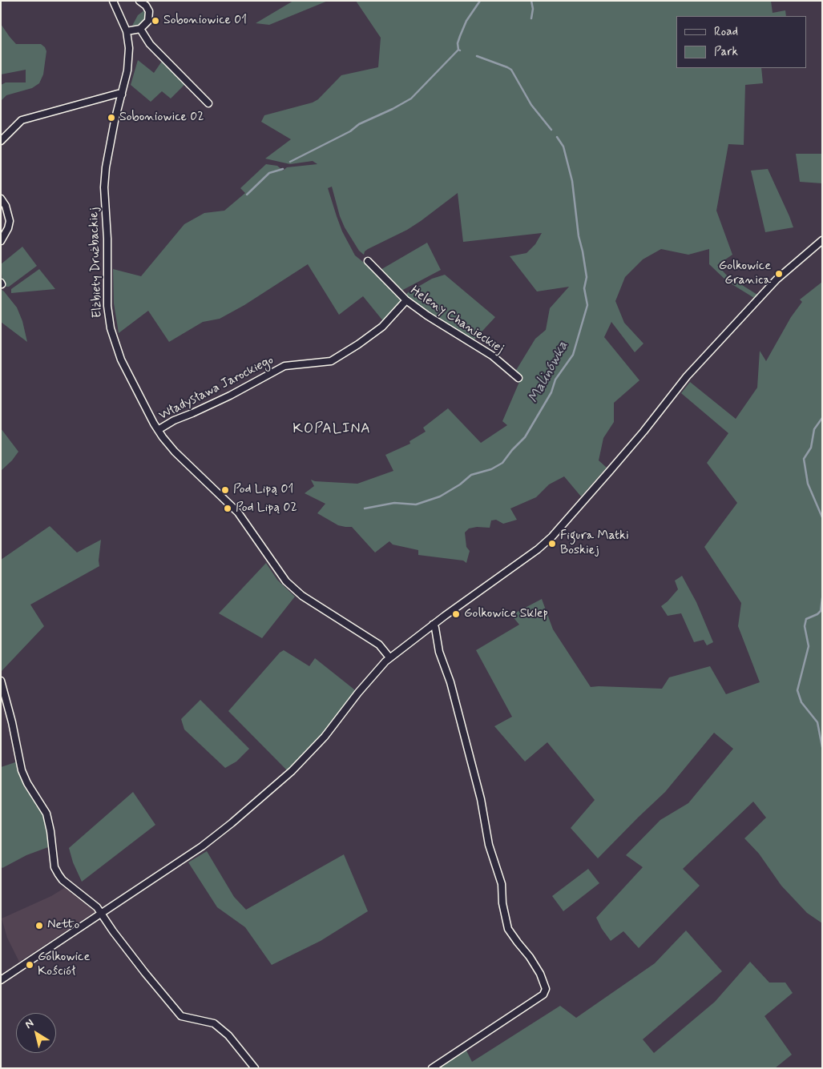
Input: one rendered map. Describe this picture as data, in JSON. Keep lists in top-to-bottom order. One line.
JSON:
{"streets":{"street":["Elżbiety Drużbackiej","Heleny Chanieckiej","Władysława Jarockiego"]},"crossings":[["Elżbiety Drużbackiej","Władysława Jarockiego"],["Heleny Chanieckiej","Władysława Jarockiego"]],"districts":["KOPALINA"],"water":["Malinówka"],"places":["Soboniowice 01","Soboniowice 02","Golkowice Granica","Pod Lipą 01","Pod Lipą 02","Figura Matki Boskiej","Golkowice Sklep","Netto","Golkowice Kościół"],"legend":["Road","Park"],"north":"top left"}
